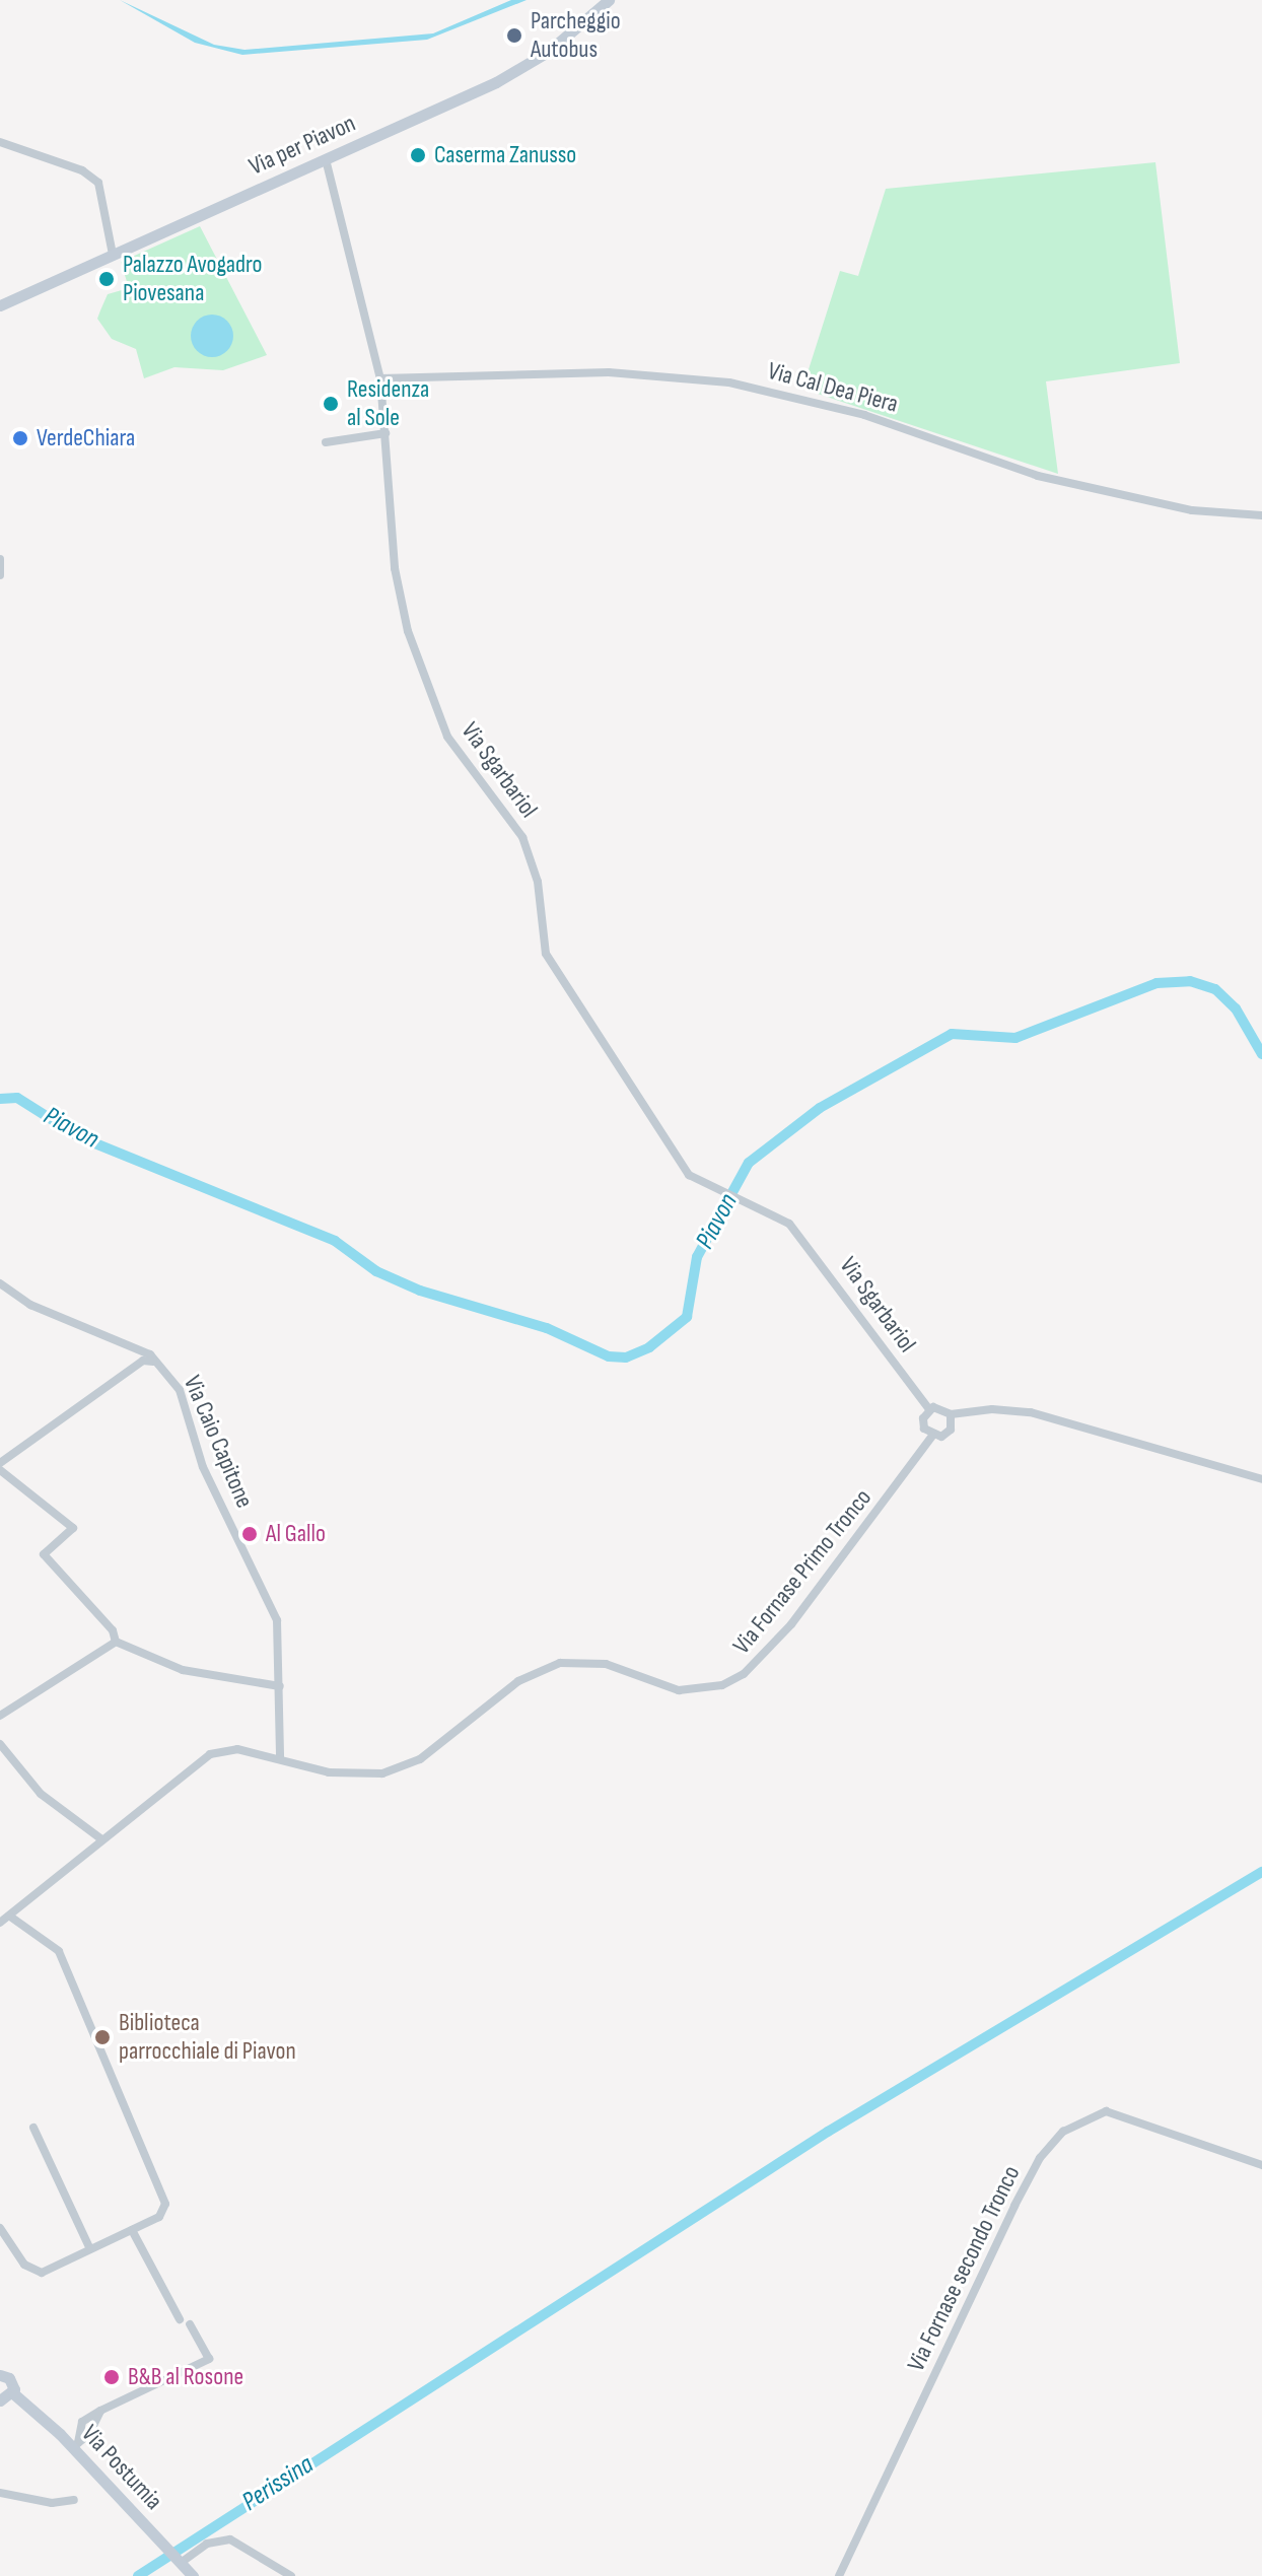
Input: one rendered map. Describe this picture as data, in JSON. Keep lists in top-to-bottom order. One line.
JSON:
{"streets":{"street":["Via per Piavon","Via Cal Dea Piera","Via Sgarbariol","Via Caio Capitone","Via Fornase Primo Tronco","Via Fornase secondo Tronco","Via Postumia"]},"crossings":[["Via per Piavon","Via Sgarbariol"],["Via Cal Dea Piera","Via Sgarbariol"],["Via Sgarbariol","Via Fornase Primo Tronco"],["Via Caio Capitone","Via Fornase Primo Tronco"]],"water":["Piavon","Perissina"],"places":["Parcheggio Autobus","Caserma Zanusso","Palazzo Avogadro Piovesana","Residenza al Sole","VerdeChiara","Al Gallo","Biblioteca parrocchiale di Piavon","B&B al Rosone"]}
